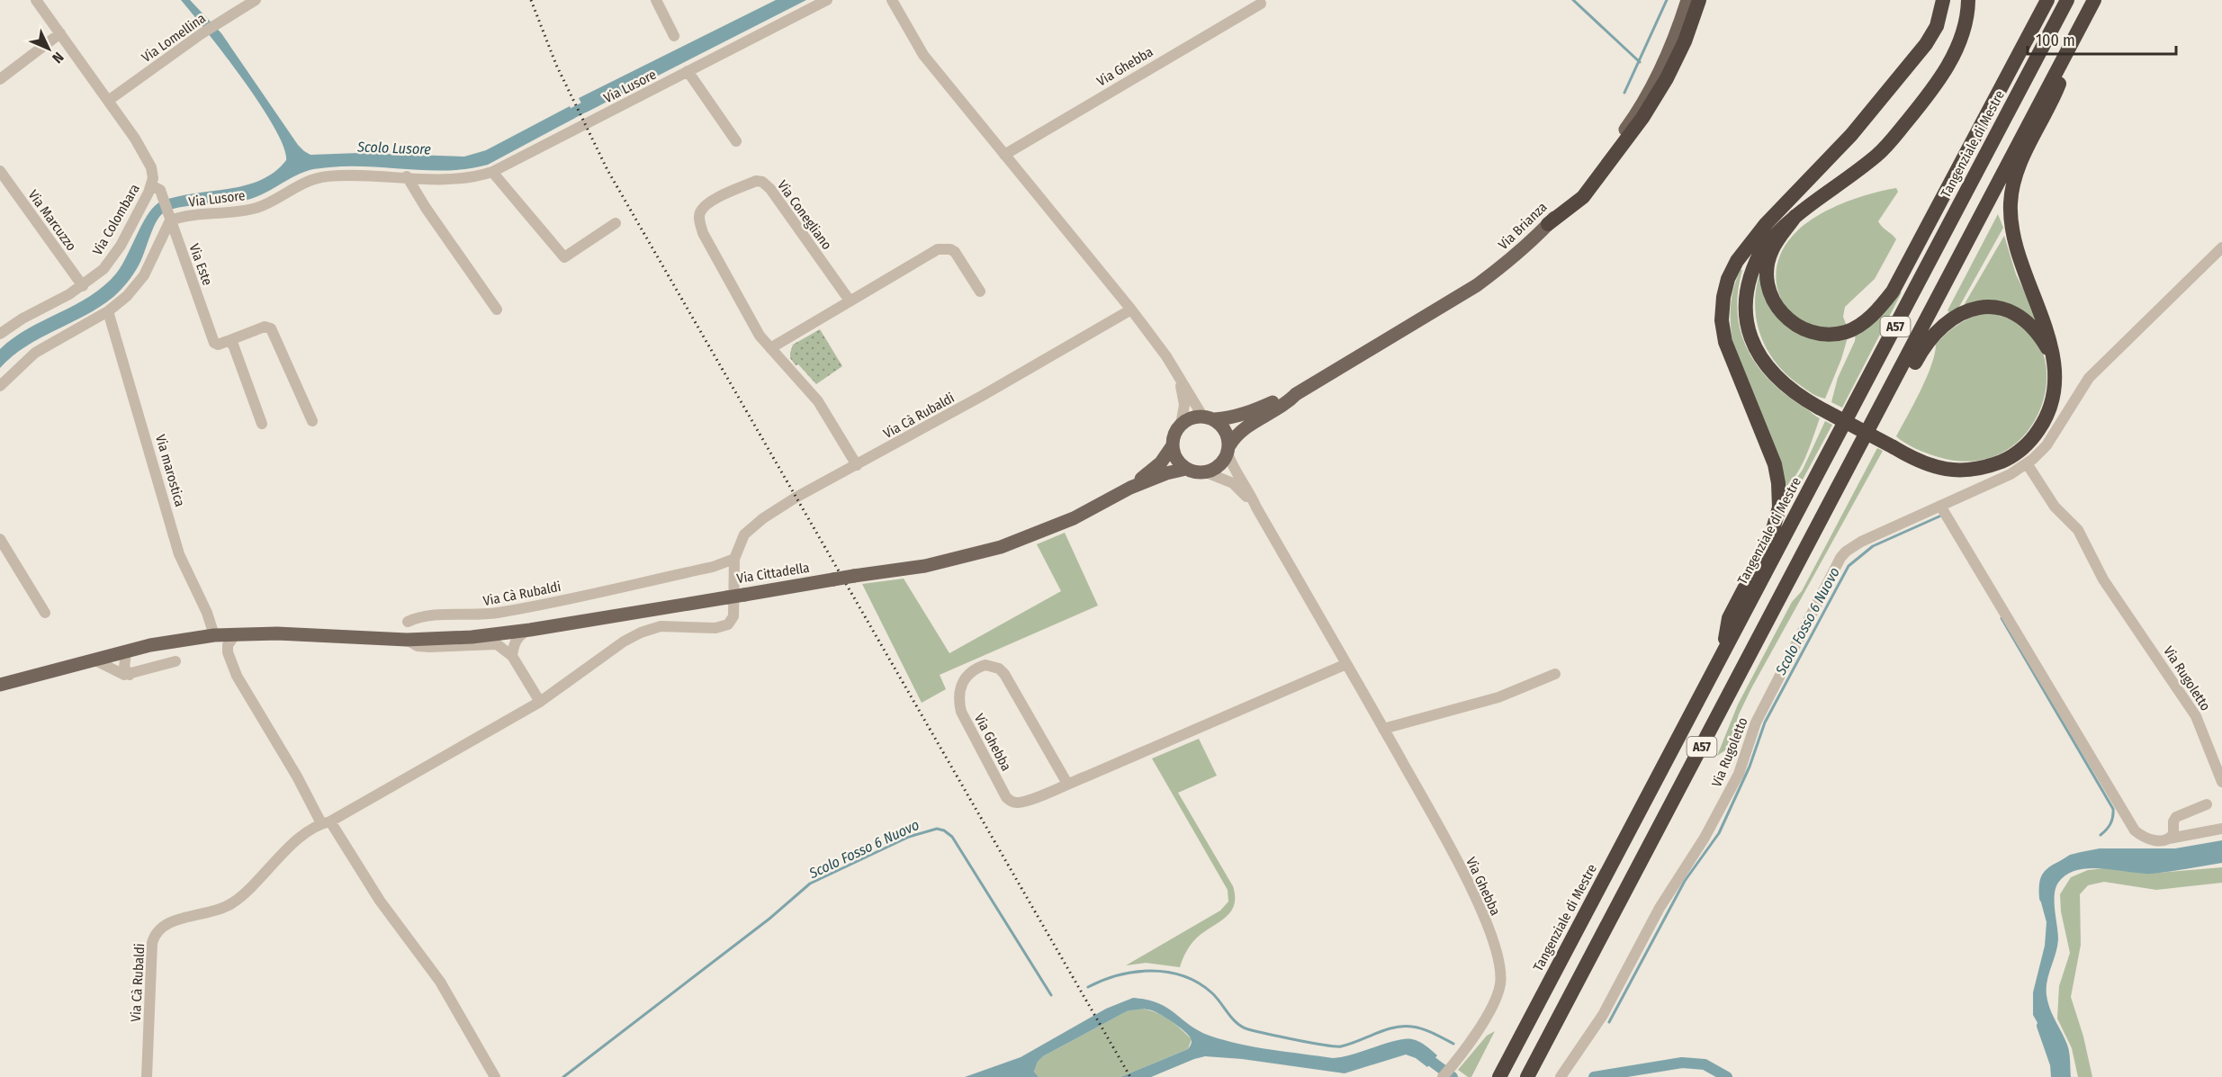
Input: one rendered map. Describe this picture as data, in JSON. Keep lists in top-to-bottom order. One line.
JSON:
{"streets":{"highway":["Tangenziale di Mestre","A57"],"main road":["Via Brianza","Via Cittadella"],"street":["Via Lomellina","Via Ghebba","Via Lusore","Via Conegliano","Via Colombara","Via Marcuzzo","Via Este","Via Cà Rubaldi","Via marostica","Via Rugoletto"]},"crossings":[["Via Lomellina","Via Colombara"],["Via Ghebba","Via Brianza"],["Via Ghebba","Via Cittadella"],["Via Lusore","Via Este"],["Tangenziale di Mestre","A57"],["Via Conegliano","Via Cà Rubaldi"],["Via Colombara","Via Marcuzzo"],["Via Colombara","Via Este"],["Via Brianza","Via Cittadella"],["Via marostica","Via Cittadella"]],"water":["Scolo Lusore","Scolo Fosso 6 Nuovo"],"scale_bar":"100 m","north":"bottom right"}
